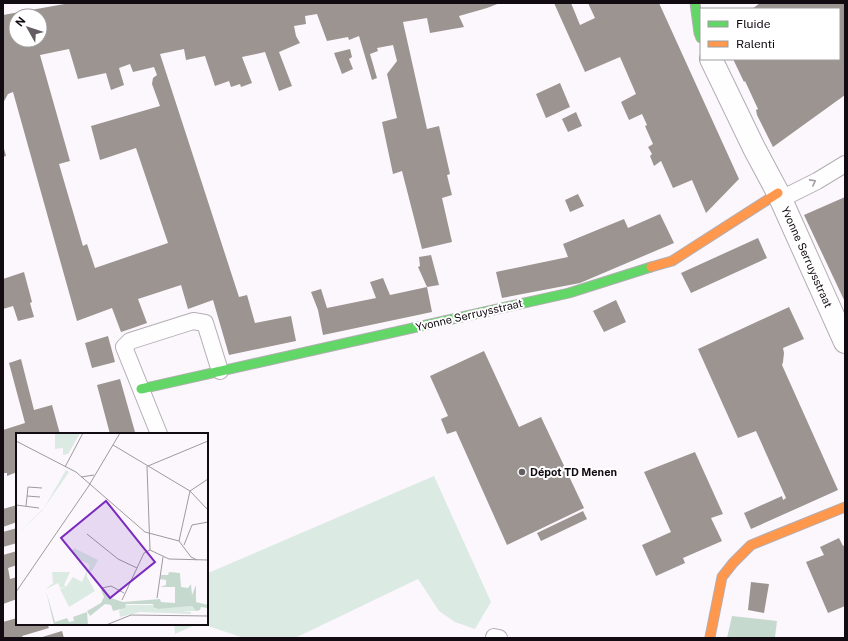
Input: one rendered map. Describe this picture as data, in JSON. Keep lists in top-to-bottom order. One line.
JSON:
{"streets":{"street":["Yvonne Serruysstraat"]},"places":["Dépot TD Menen"],"legend":["Fluide","Ralenti"],"north":"top left"}
